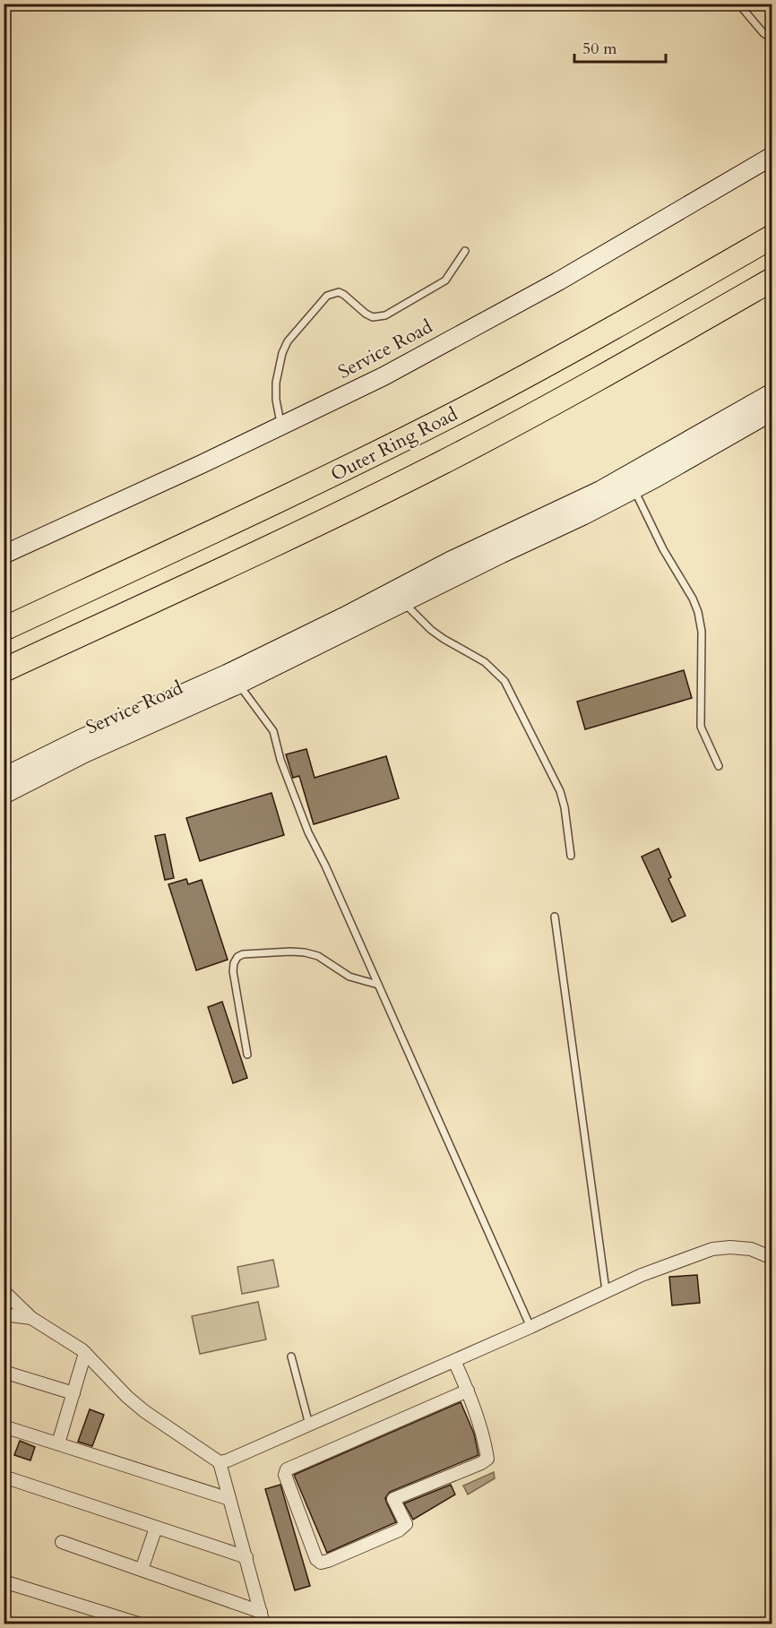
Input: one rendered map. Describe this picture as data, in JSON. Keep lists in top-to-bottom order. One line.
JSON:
{"streets":{"highway":["Outer Ring Road"],"main road":["Service Road"]},"scale_bar":"50 m"}
